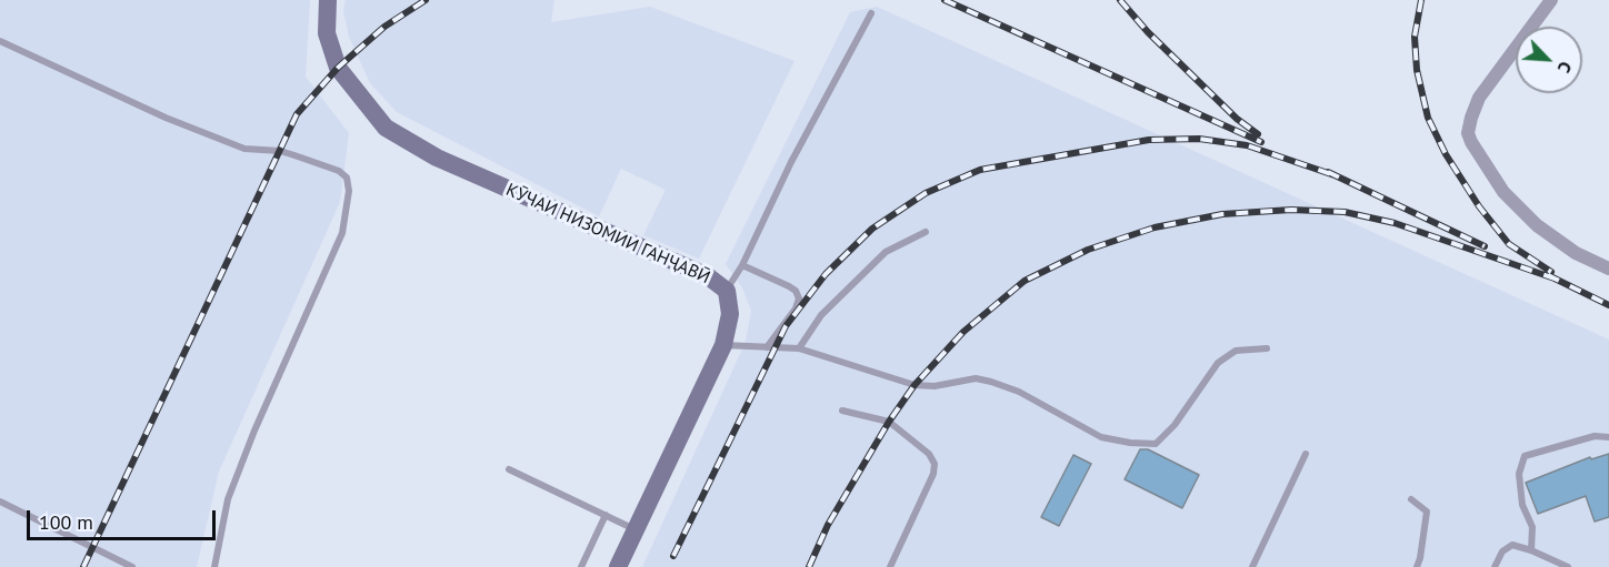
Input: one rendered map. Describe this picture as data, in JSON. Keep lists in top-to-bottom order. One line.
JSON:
{"streets":{"main road":["КӮЧАИ НИЗОМИИ ГАНҶАВӢ"]},"scale_bar":"100 m","north":"bottom right"}
